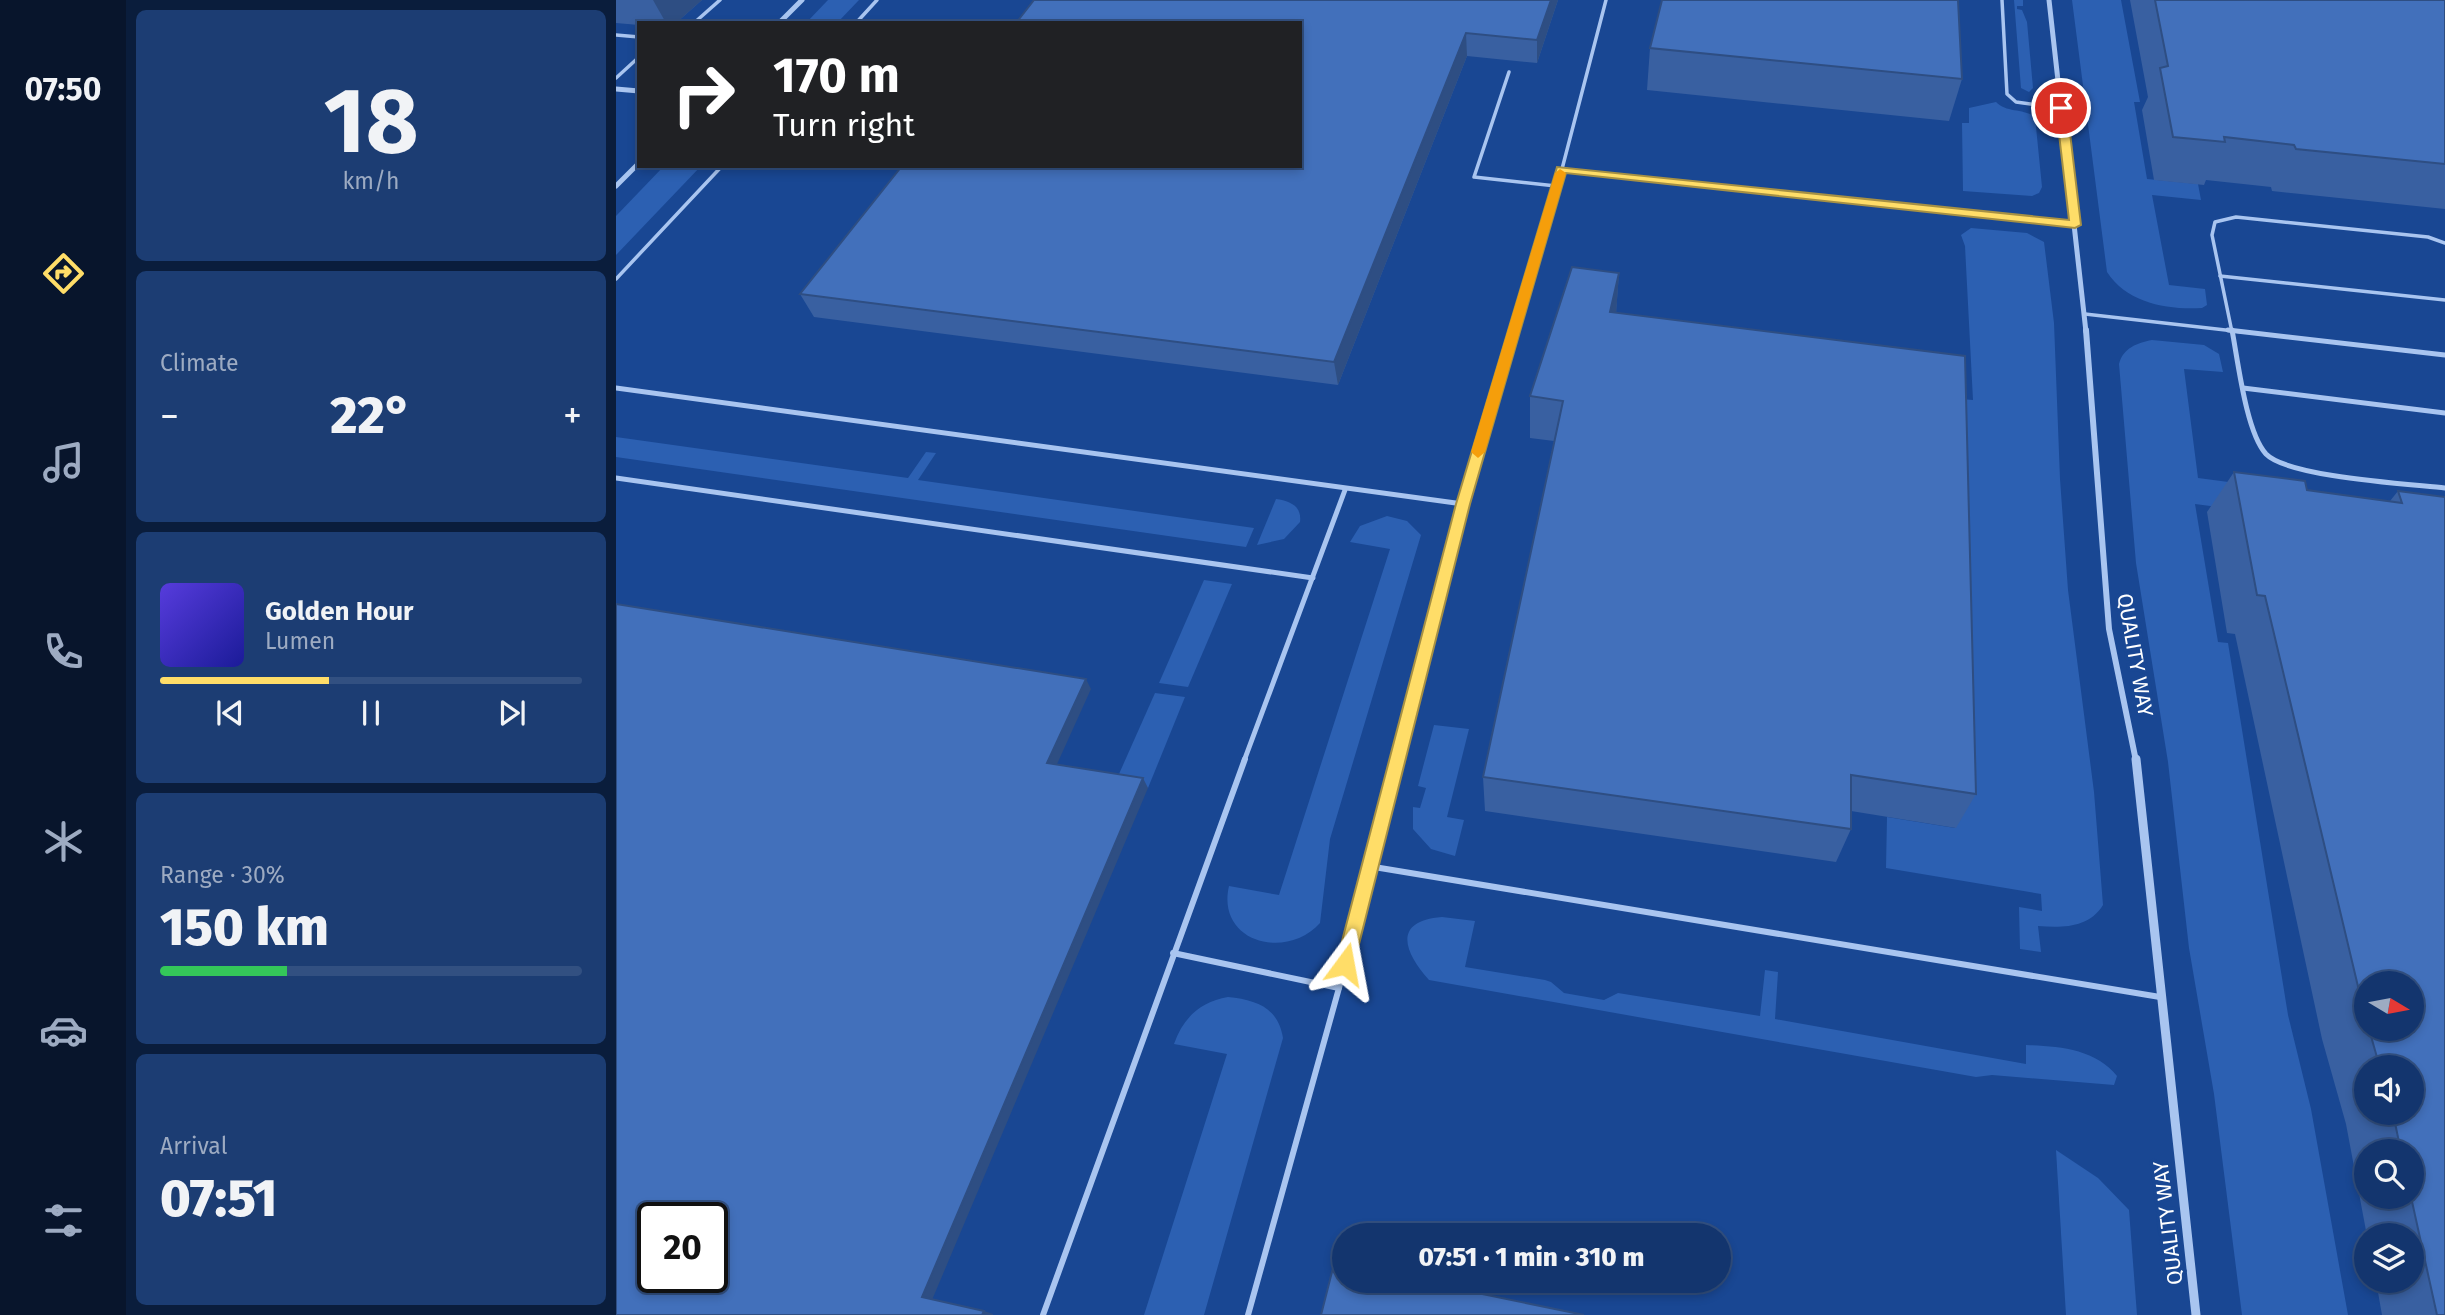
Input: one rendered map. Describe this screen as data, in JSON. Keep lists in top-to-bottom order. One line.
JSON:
{"streets":{"street":["QUALITY WAY"]},"north":"right","page":{"tabs":"07:50","tile":[["18","km/h"],"Climate",["Range · 30%","150 km"],["Arrival","07:51"]],"turn":["170 m","Turn right"],"heat":["−","22°","+"],"song":["Golden Hour","Lumen"],"limit":"20","trip":"07:51 · 1 min · 310 m"}}
